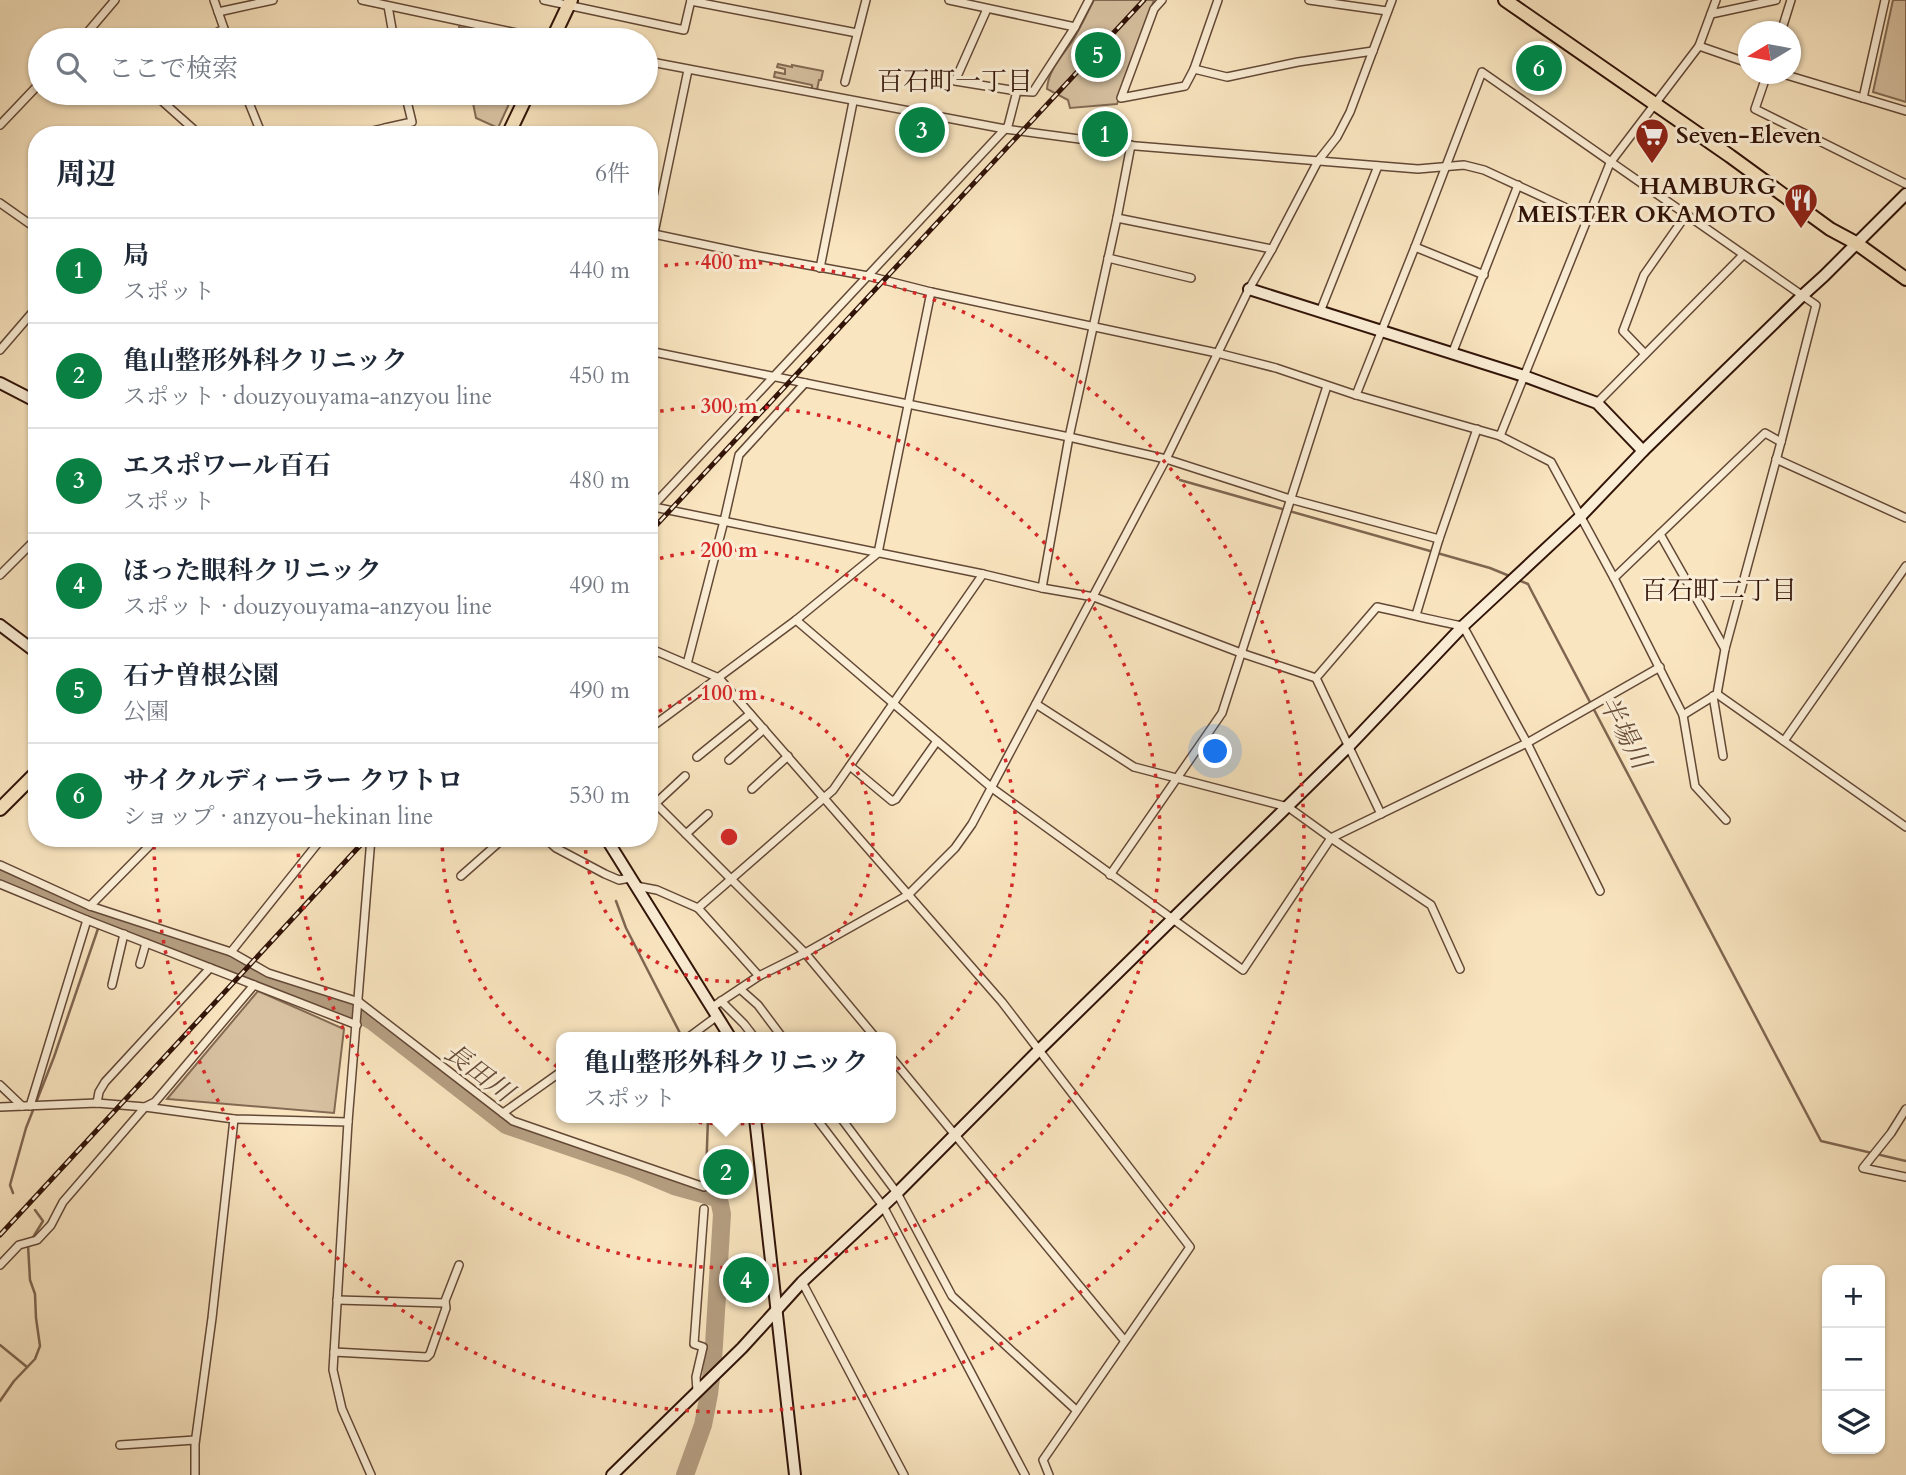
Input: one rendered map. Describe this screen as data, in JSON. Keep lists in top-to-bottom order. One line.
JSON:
{"districts":["百石町一丁目","百石町二丁目"],"water":["半場川","長田川"],"places":{"supermarket":["Seven-Eleven"],"restaurant":["HAMBURG MEISTER OKAMOTO"]},"north":"left","page":{"pins":["5","6","3","1","2","4"],"search":"ここで検索","heading":["周辺","6件"],"list":[{"mark":"1","name":"局","note":"スポット","value":"440 m"},{"mark":"2","name":"亀山整形外科クリニック","note":"スポット · douzyouyama-anzyou line","value":"450 m"},{"mark":"3","name":"エスポワール百石","note":"スポット","value":"480 m"},{"mark":"4","name":"ほった眼科クリニック","note":"スポット · douzyouyama-anzyou line","value":"490 m"},{"mark":"5","name":"石ナ曽根公園","note":"公園","value":"490 m"},{"mark":"6","name":"サイクルディーラー クワトロ","note":"ショップ · anzyou-hekinan line","value":"530 m"}],"popup":["亀山整形外科クリニック","スポット"],"map_buttons":["+","−"]},"rings":["400 m","300 m","200 m","100 m"]}
